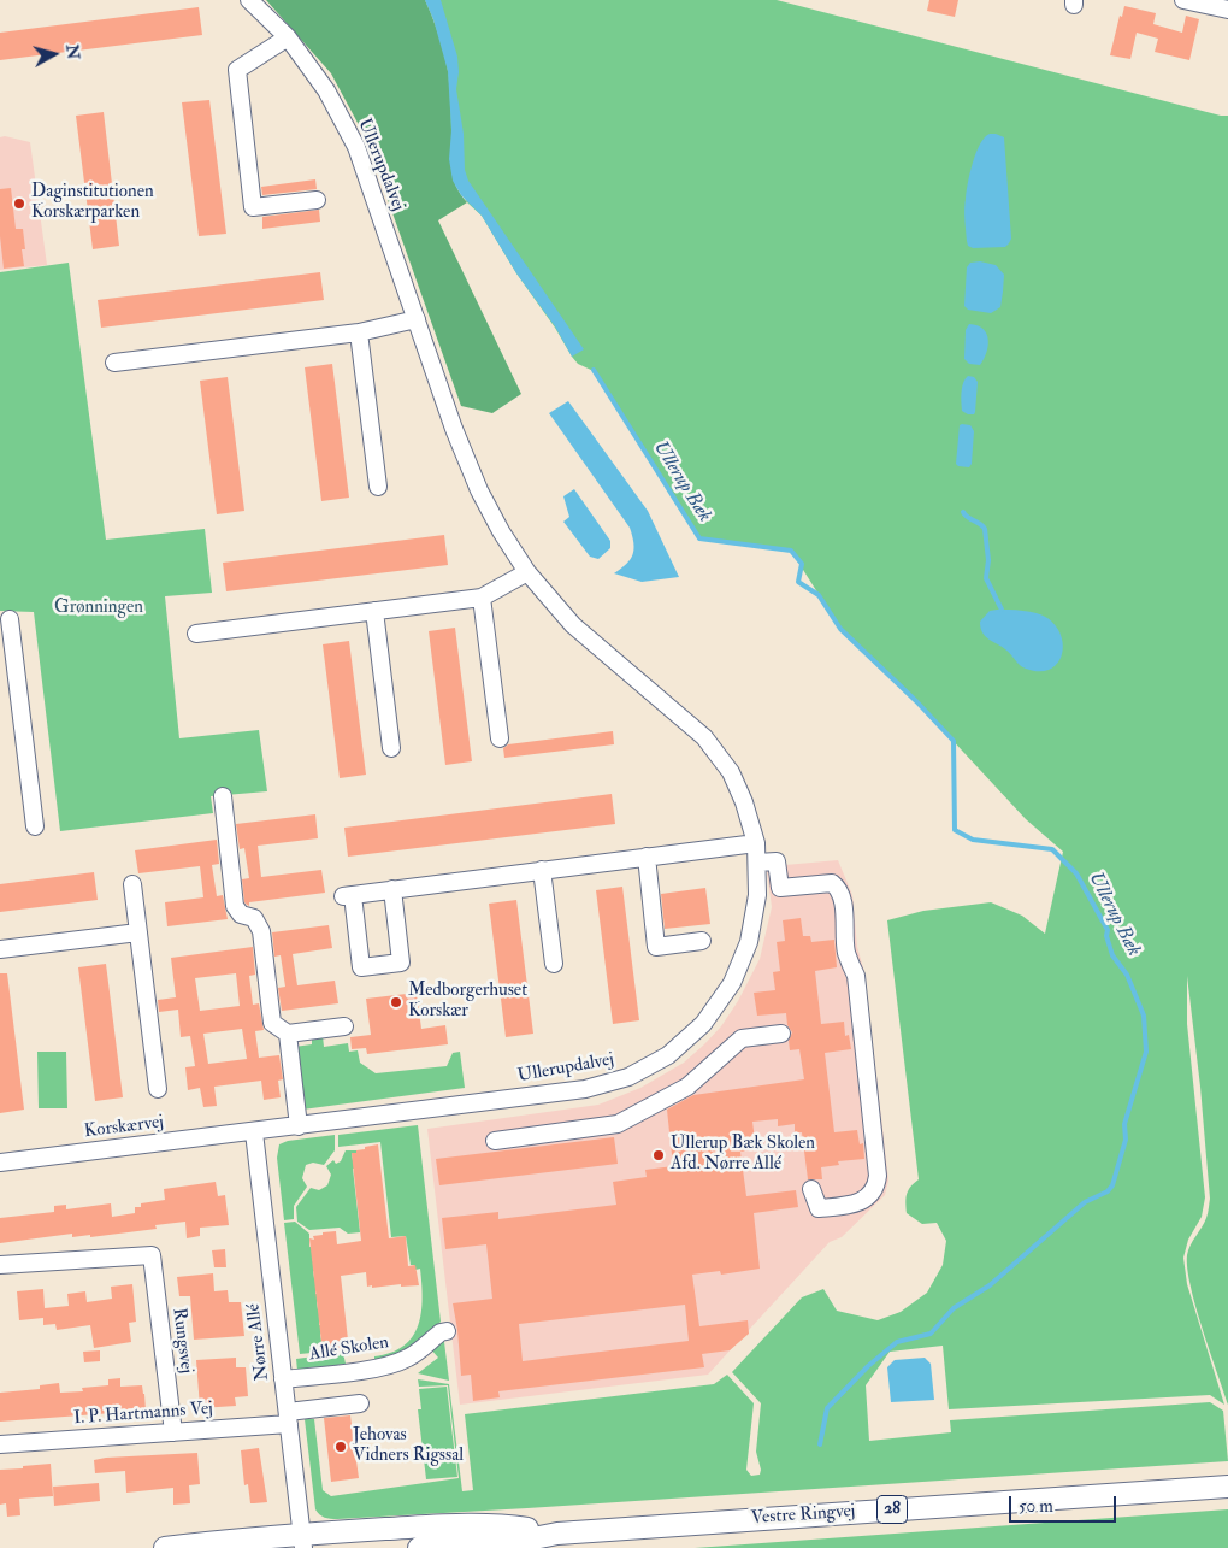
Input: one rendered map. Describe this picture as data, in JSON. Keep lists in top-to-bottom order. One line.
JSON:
{"streets":{"main road":["28","Vestre Ringvej"],"street":["Ullerupdalvej","Korskærvej","Rungsvej","Nørre Allé","Allé Skolen","I. P. Hartmanns Vej"]},"crossings":[["Ullerupdalvej","Korskærvej"],["Ullerupdalvej","Nørre Allé"],["Korskærvej","Nørre Allé"],["Rungsvej","I. P. Hartmanns Vej"],["Nørre Allé","Allé Skolen"],["Nørre Allé","I. P. Hartmanns Vej"],["Nørre Allé","Vestre Ringvej"]],"water":["Ullerup Bæk"],"parks":["Grønningen"],"places":["Daginstitutionen Korskærparken","Medborgerhuset Korskær","Ullerup Bæk Skolen Afd. Nørre Allé","Jehovas Vidners Rigssal"],"scale_bar":"50 m","north":"right"}
